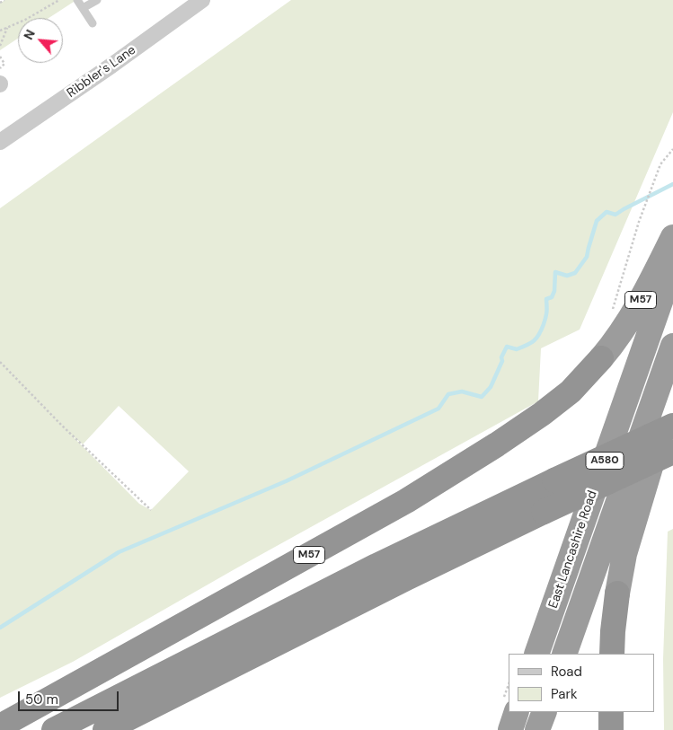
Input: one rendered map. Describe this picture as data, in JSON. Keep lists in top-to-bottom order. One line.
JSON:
{"streets":{"highway":["M57","A580","East Lancashire Road"],"street":["Ribbler's Lane"]},"legend":["Road","Park"],"scale_bar":"50 m","north":"top left"}
